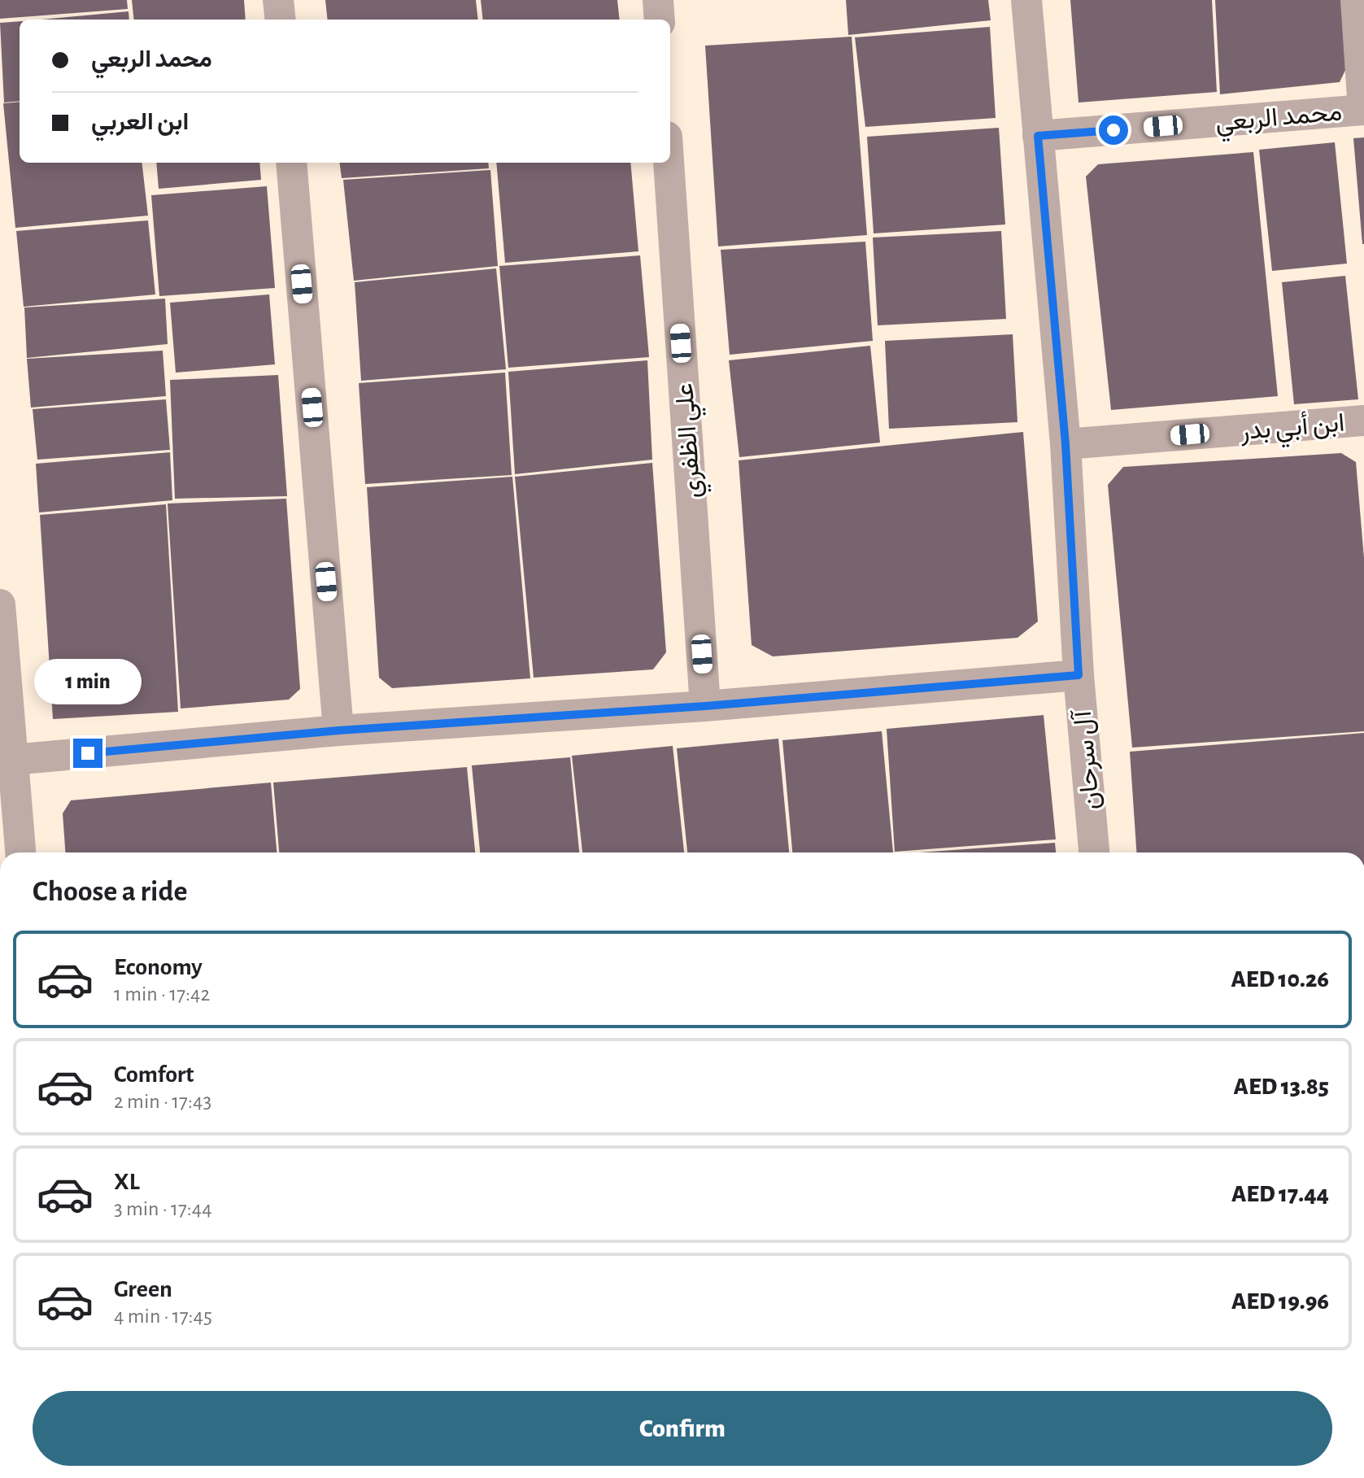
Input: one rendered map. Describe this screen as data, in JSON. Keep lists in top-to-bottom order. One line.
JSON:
{"streets":{"street":["محمد الربعي","ابن أبي بدر","علي الظفري","آل سرحان"]},"crossings":[["محمد الربعي","آل سرحان"],["ابن أبي بدر","آل سرحان"]],"page":{"banner":["محمد الربعي","ابن العربي"],"bubble":"1 min","heading":"Choose a ride","list":[{"name":"Economy","note":"1 min · 17:42","value":"AED 10.26"},{"name":"Comfort","note":"2 min · 17:43","value":"AED 13.85"},{"name":"XL","note":"3 min · 17:44","value":"AED 17.44"},{"name":"Green","note":"4 min · 17:45","value":"AED 19.96"}],"buttons":"Confirm"}}
